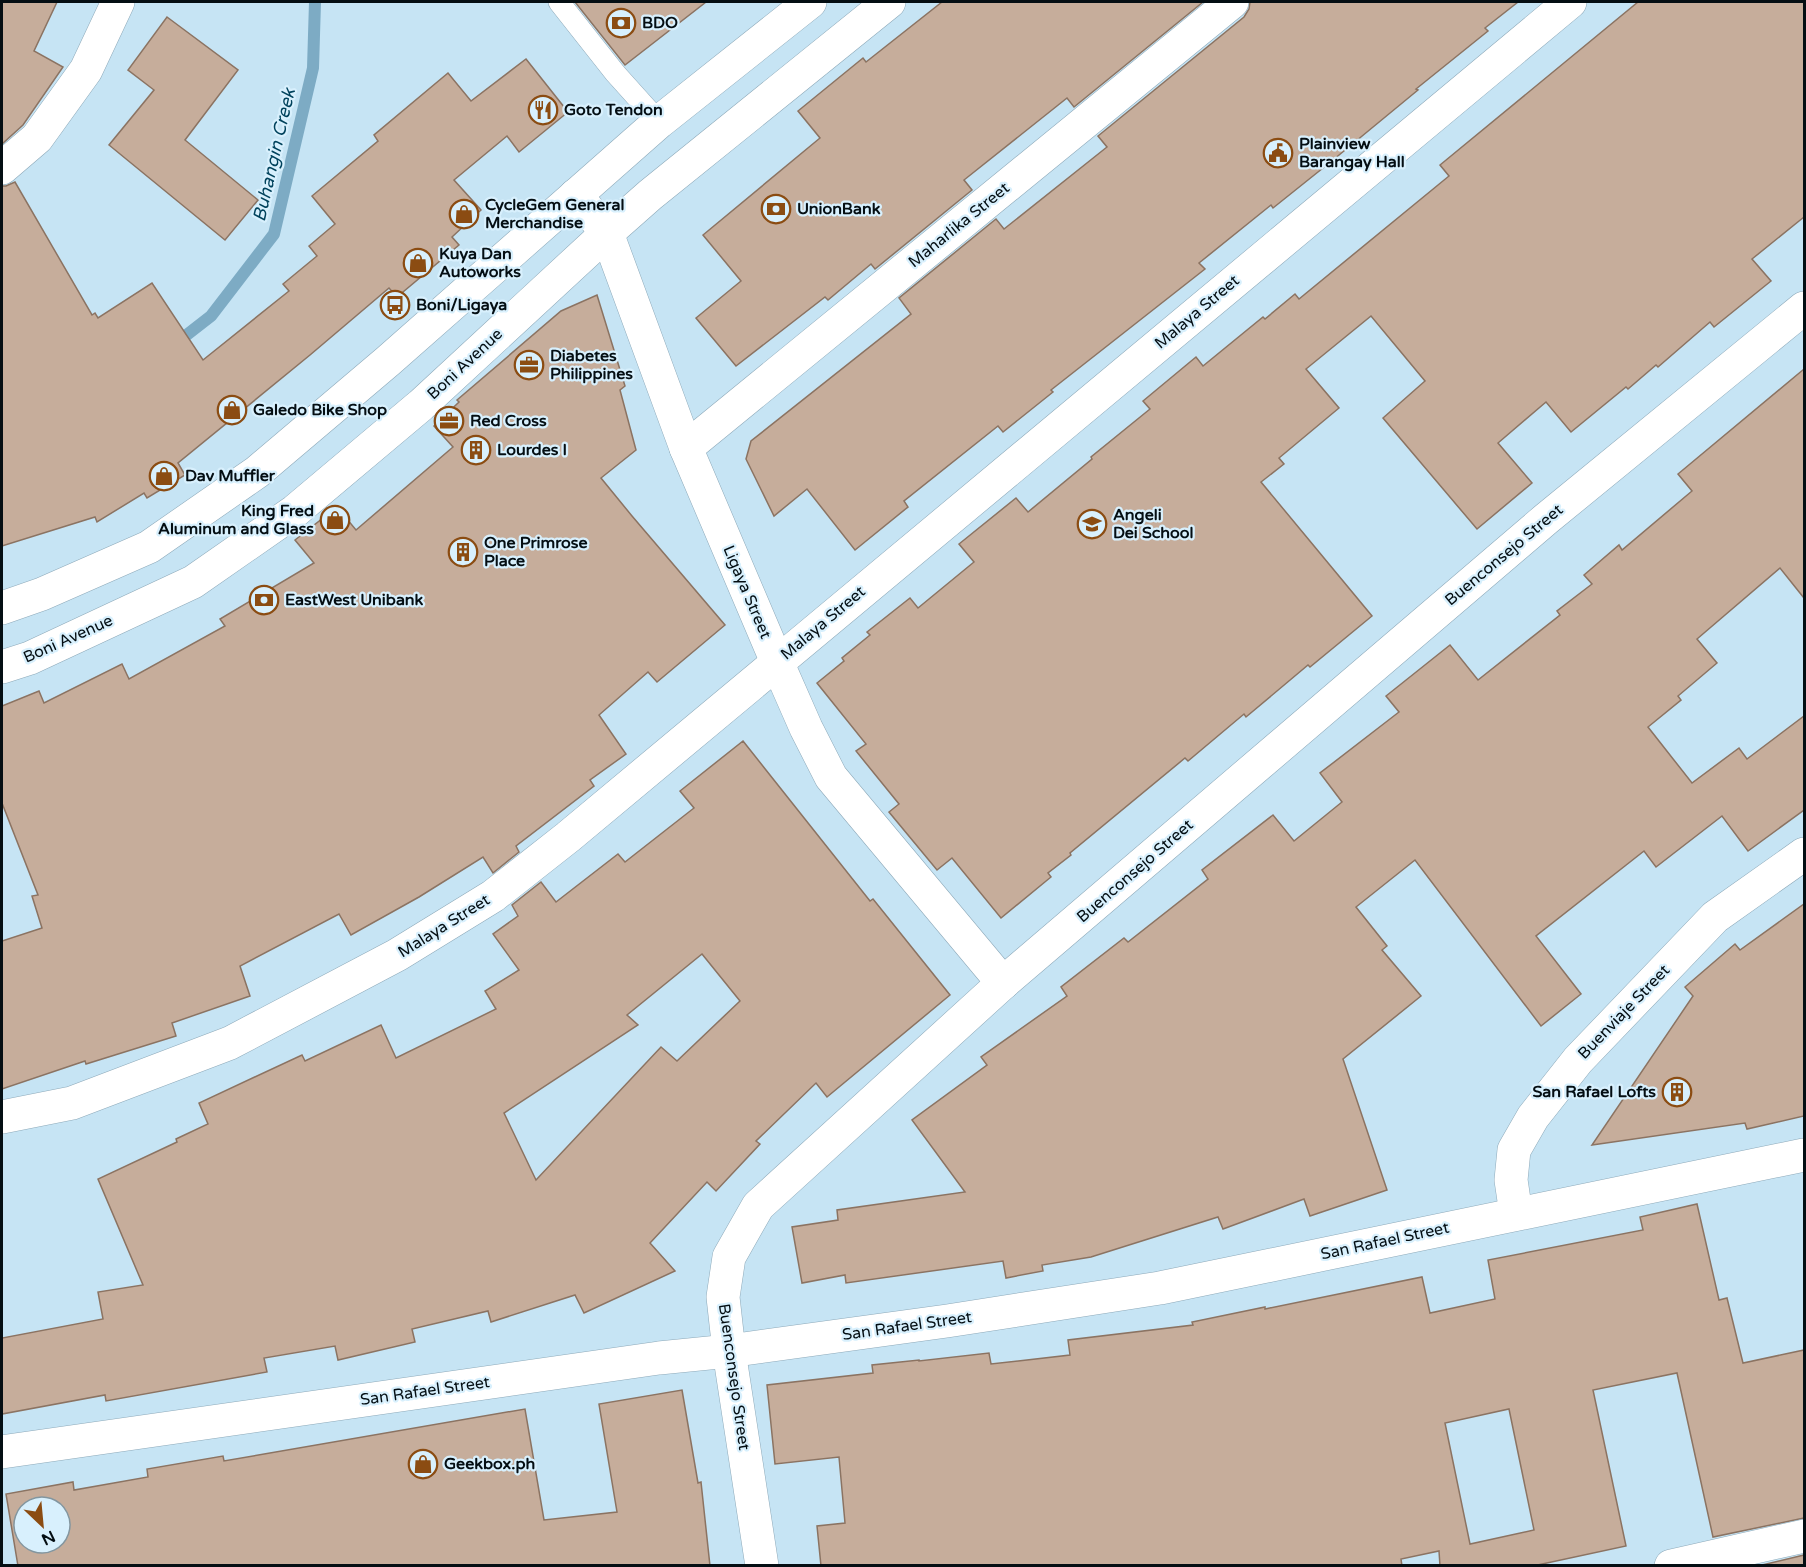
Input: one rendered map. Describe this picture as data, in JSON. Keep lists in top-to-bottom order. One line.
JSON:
{"streets":{"street":["Maharlika Street","Malaya Street","Boni Avenue","Buenconsejo Street","Ligaya Street","Buenviaje Street","San Rafael Street"]},"crossings":[["Maharlika Street","Ligaya Street"],["Malaya Street","Ligaya Street"],["Boni Avenue","Ligaya Street"],["Buenconsejo Street","Ligaya Street"],["Buenconsejo Street","San Rafael Street"],["Buenviaje Street","San Rafael Street"]],"water":["Buhangin Creek"],"places":{"bank":["BDO","UnionBank","EastWest Unibank"],"restaurant":["Goto Tendon"],"public building":["Plainview Barangay Hall"],"shop":["CycleGem General Merchandise","Kuya Dan Autoworks","Galedo Bike Shop","Dav Muffler","King Fred Aluminum and Glass","Geekbox.ph"],"bus stop":["Boni/Ligaya"],"office":["Diabetes Philippines","Red Cross"],"building":["Lourdes I","One Primrose Place","San Rafael Lofts"],"school or university":["Angeli Dei School"]},"north":"bottom right"}
